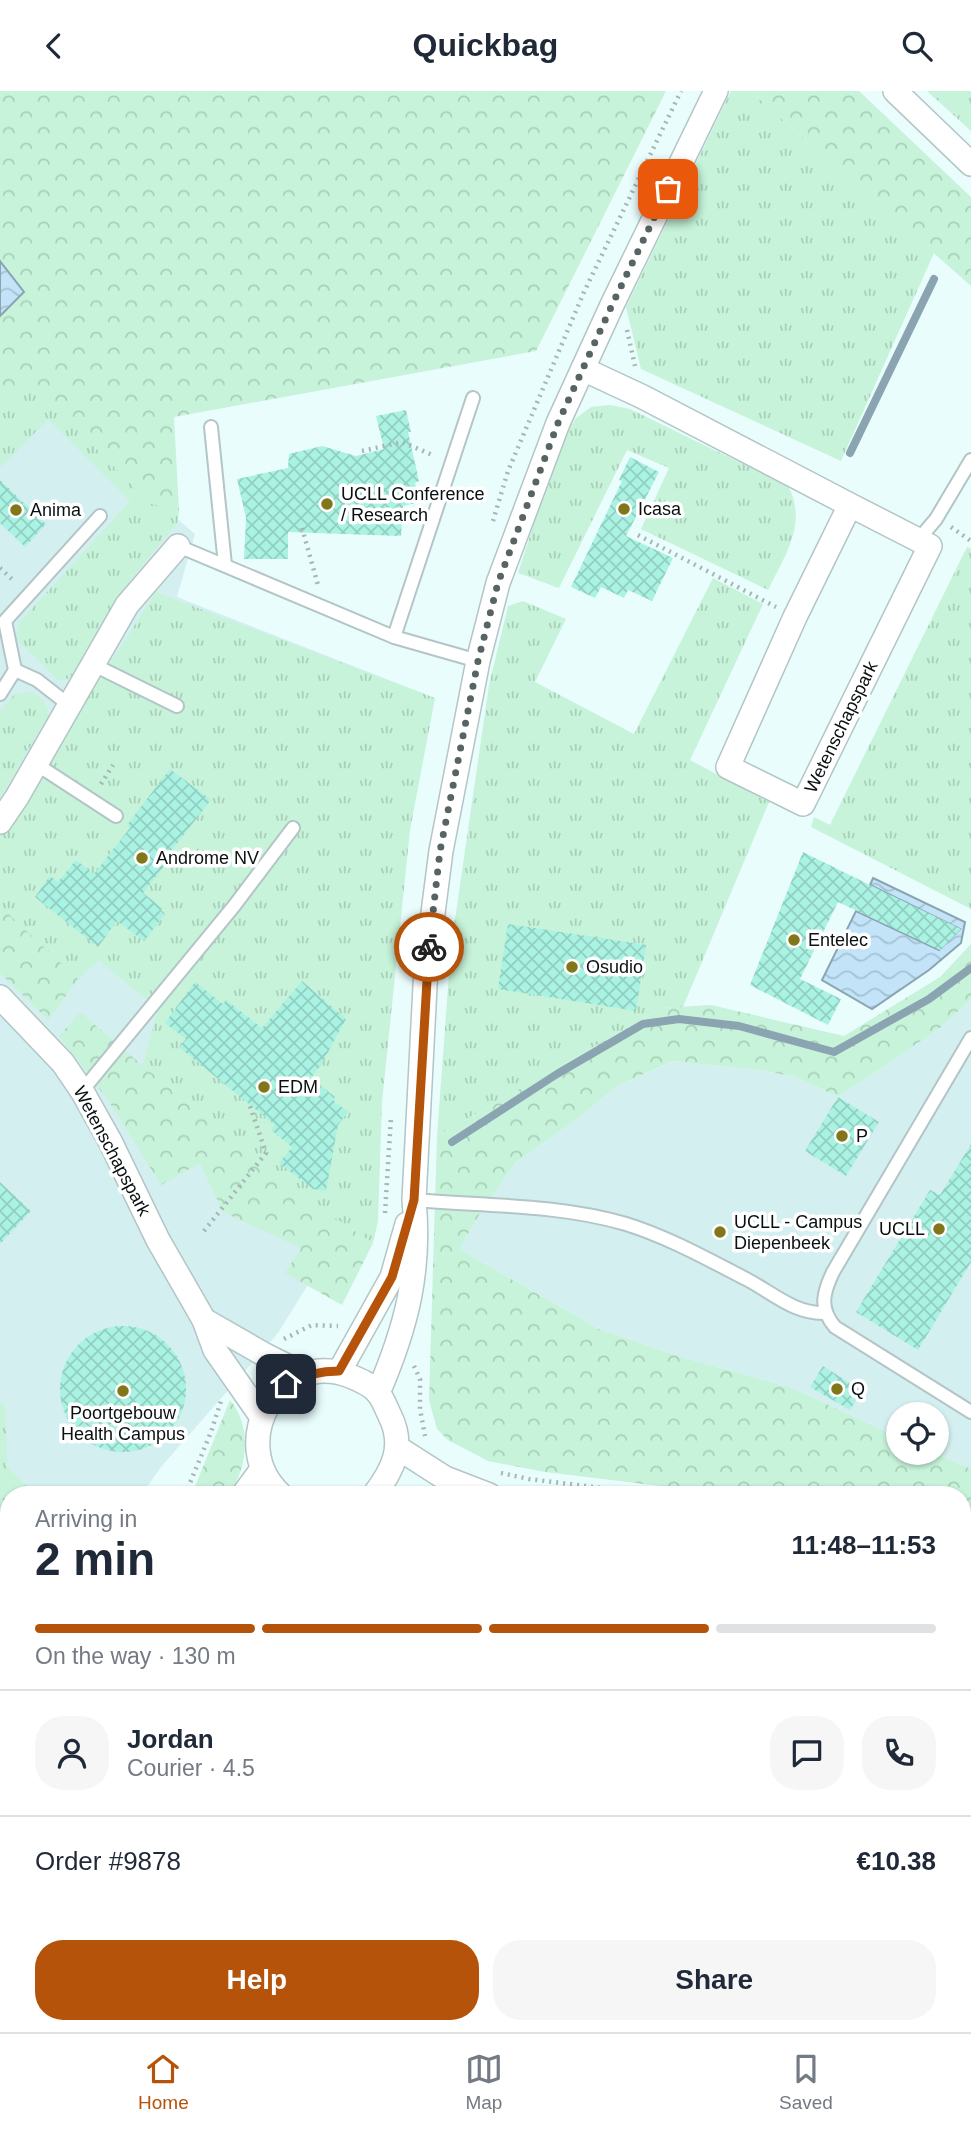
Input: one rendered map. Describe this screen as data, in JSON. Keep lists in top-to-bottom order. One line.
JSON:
{"streets":{"street":["Wetenschapspark"]},"places":["UCLL Conference / Research","Icasa","Anima","Androme NV","Entelec","Osudio","EDM","P","UCLL","UCLL - Campus Diepenbeek","Q","Poortgebouw Health Campus"],"page":{"header":"Quickbag","heading":["2 min","Arriving in","11:48–11:53"],"panel":["Jordan","Courier · 4.5","Order #9878","€10.38"],"bar":"On the way · 130 m","buttons":["Help","Share"],"tabs":["Home","Map","Saved"]}}
